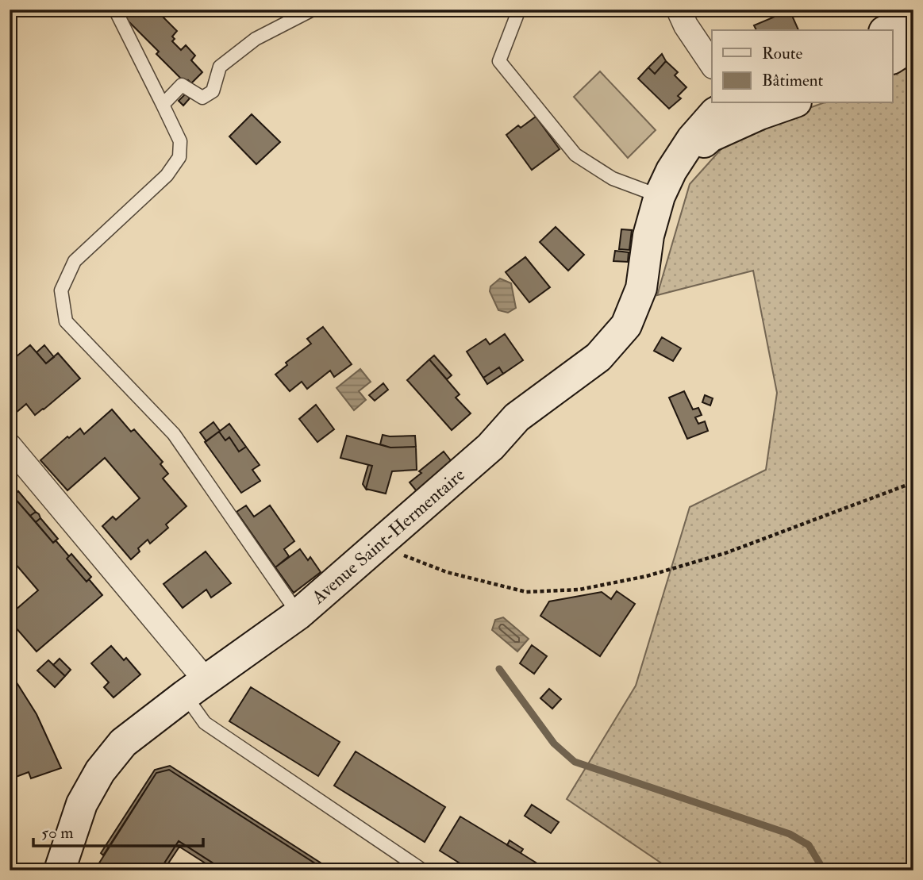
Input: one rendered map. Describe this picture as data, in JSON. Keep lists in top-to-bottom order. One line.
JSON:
{"streets":{"street":["Avenue Saint-Hermentaire"]},"legend":["Route","Bâtiment"],"scale_bar":"50 m"}
